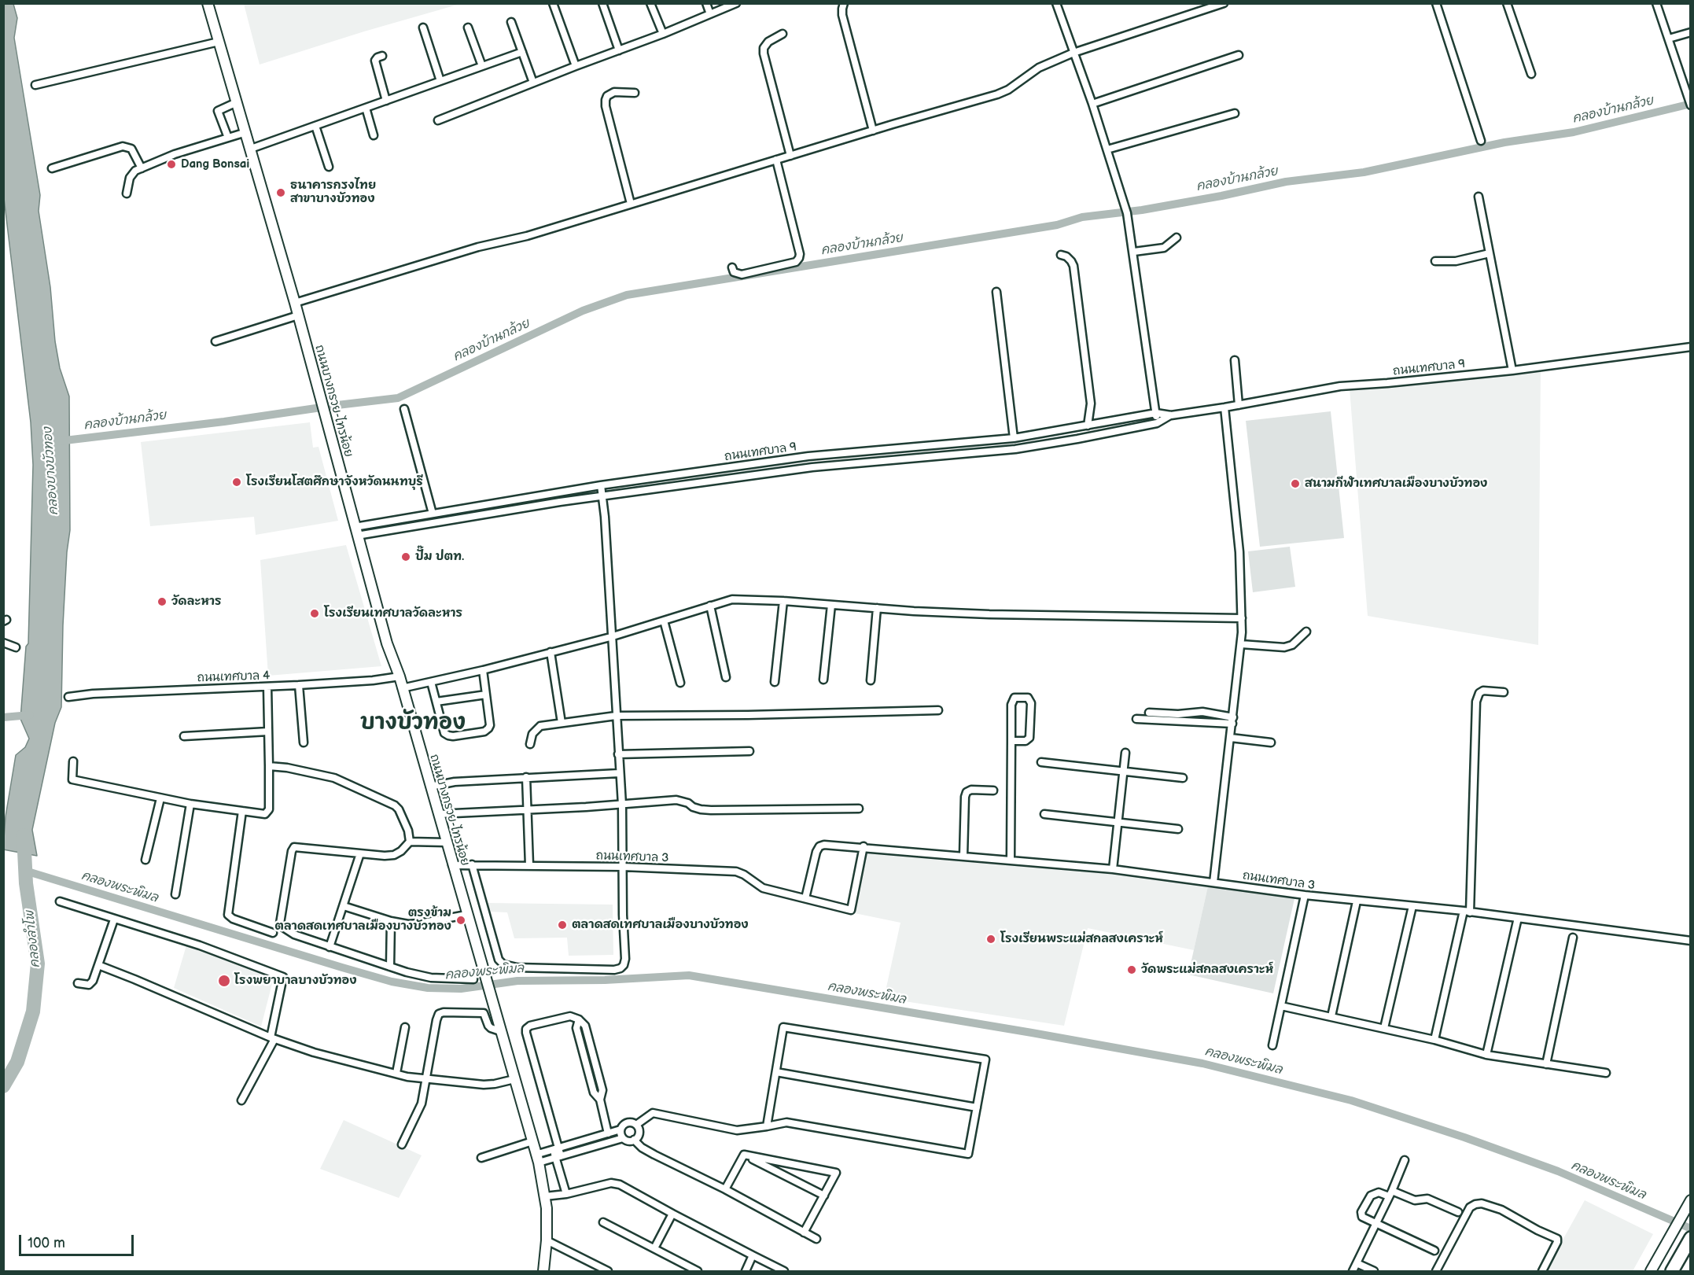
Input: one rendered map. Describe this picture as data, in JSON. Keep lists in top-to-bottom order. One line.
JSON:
{"streets":{"main road":["ถนนบางกรวย-ไทรน้อย"],"street":["ถนนเทศบาล 9","ถนนเทศบาล 4","ถนนเทศบาล 3"]},"crossings":[["ถนนเทศบาล 9","ถนนบางกรวย-ไทรน้อย"],["ถนนบางกรวย-ไทรน้อย","ถนนเทศบาล 4"],["ถนนบางกรวย-ไทรน้อย","ถนนเทศบาล 3"]],"districts":["บางบัวทอง"],"water":["คลองบ้านกล้วย","คลองบางบัวทอง","คลองพระพิมล","คลองลำโพ"],"places":["Dang Bonsai","ธนาคารกรุงไทย สาขาบางบัวทอง","โรงเรียนโสตศึกษาจังหวัดนนทบุรี","สนามกีฬาเทศบาลเมืองบางบัวทอง","ปั๊ม ปตท.","วัดละหาร","โรงเรียนเทศบาลวัดละหาร","ตรงข้าม ตลาดสดเทศบาลเมืองบางบัวทอง","ตลาดสดเทศบาลเมืองบางบัวทอง","โรงเรียนพระแม่สกลสงเคราะห์","วัดพระแม่สกลสงเคราะห์","โรงพยาบาลบางบัวทอง"],"scale_bar":"100 m"}
